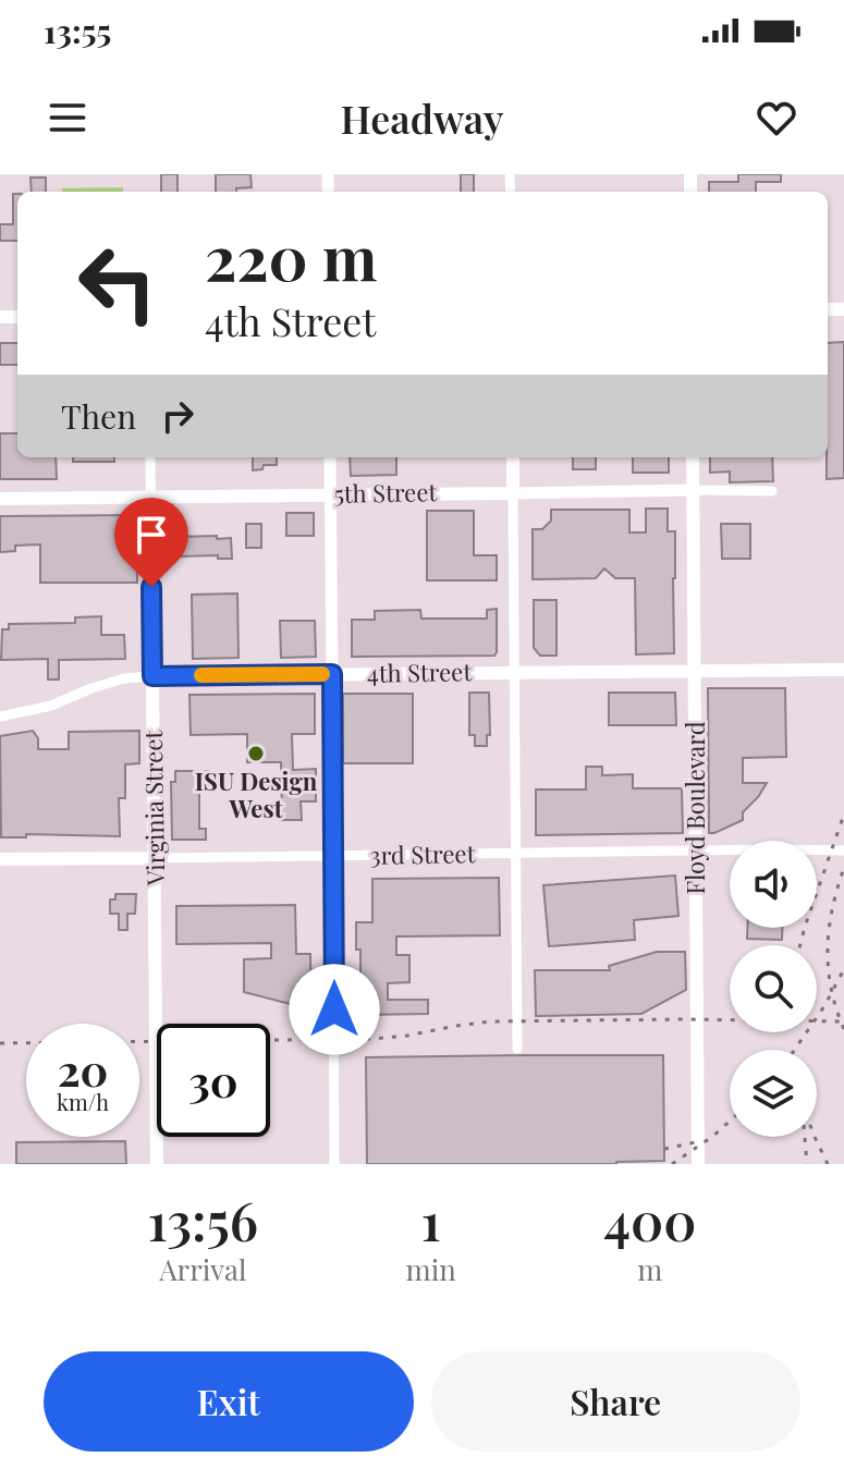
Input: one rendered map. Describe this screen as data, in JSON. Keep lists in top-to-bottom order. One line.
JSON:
{"streets":{"main road":["5th Street","4th Street","Virginia Street","Floyd Boulevard","3rd Street"]},"crossings":[["5th Street","Virginia Street"],["5th Street","Floyd Boulevard"],["4th Street","Virginia Street"],["4th Street","Floyd Boulevard"],["Virginia Street","3rd Street"]],"places":["ISU Design West"],"page":{"status":"13:55","header":"Headway","turn":["220 m","4th Street"],"then":"Then","speed":"20 km/h","limit":"30","eta":["13:56","Arrival","1","min","400","m"],"buttons":["Exit","Share"]}}
